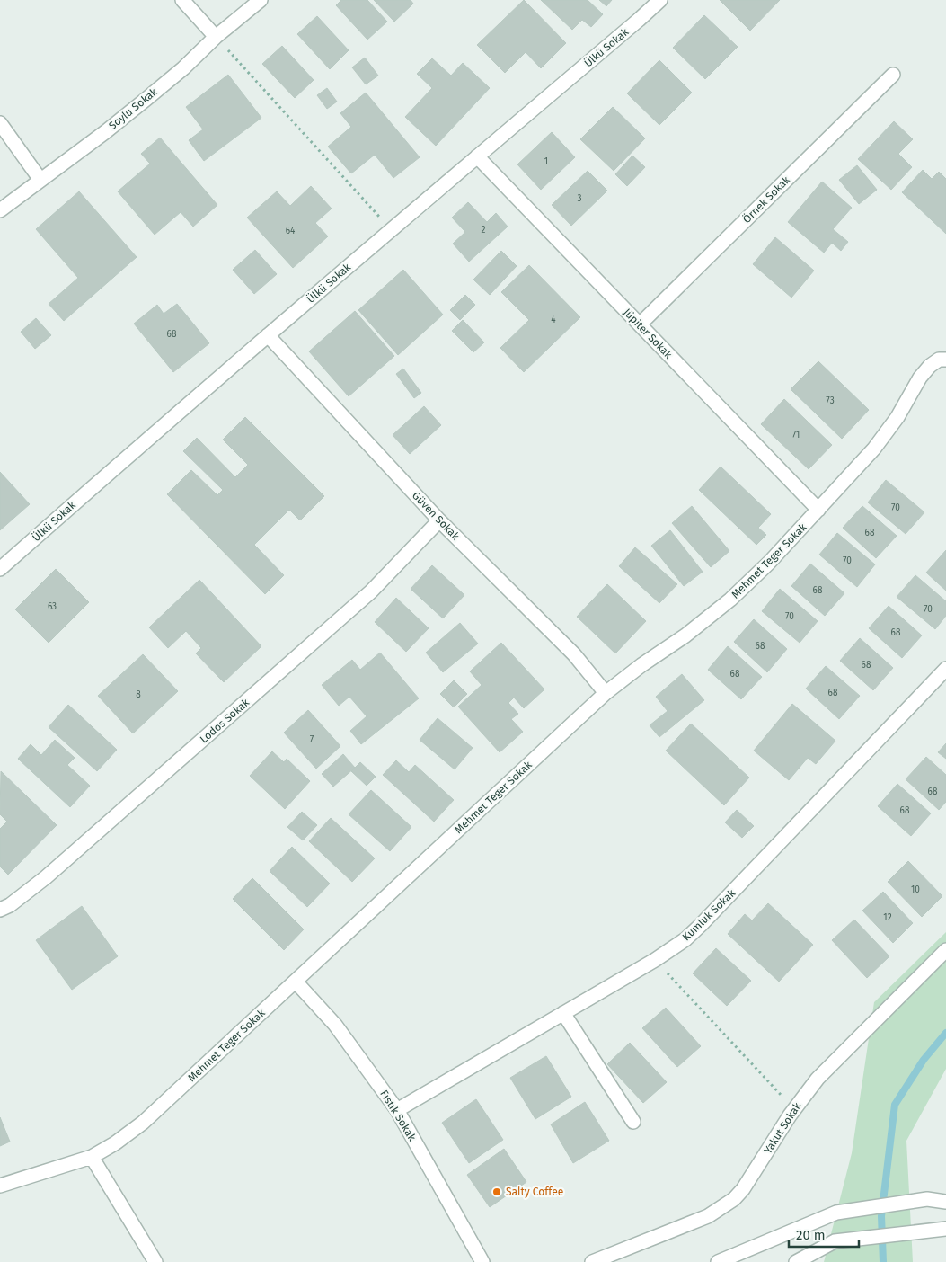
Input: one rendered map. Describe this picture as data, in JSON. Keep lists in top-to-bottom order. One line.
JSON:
{"streets":{"street":["Ülkü Sokak","Soylu Sokak","Örnek Sokak","Jüpiter Sokak","Güven Sokak","Mehmet Teger Sokak","Lodos Sokak","Kumluk Sokak","Fıstık Sokak","Yakut Sokak"]},"crossings":[["Ülkü Sokak","Jüpiter Sokak"],["Ülkü Sokak","Güven Sokak"],["Örnek Sokak","Jüpiter Sokak"],["Jüpiter Sokak","Mehmet Teger Sokak"],["Güven Sokak","Mehmet Teger Sokak"],["Güven Sokak","Lodos Sokak"],["Mehmet Teger Sokak","Fıstık Sokak"],["Kumluk Sokak","Fıstık Sokak"]],"places":["Salty Coffee"],"house_numbers":["1","3","2","64","4","68","73","71","70","68","70","68","63","70","70","68","68","68","68","68","8","7","68","68","10","12"],"scale_bar":"20 m"}
